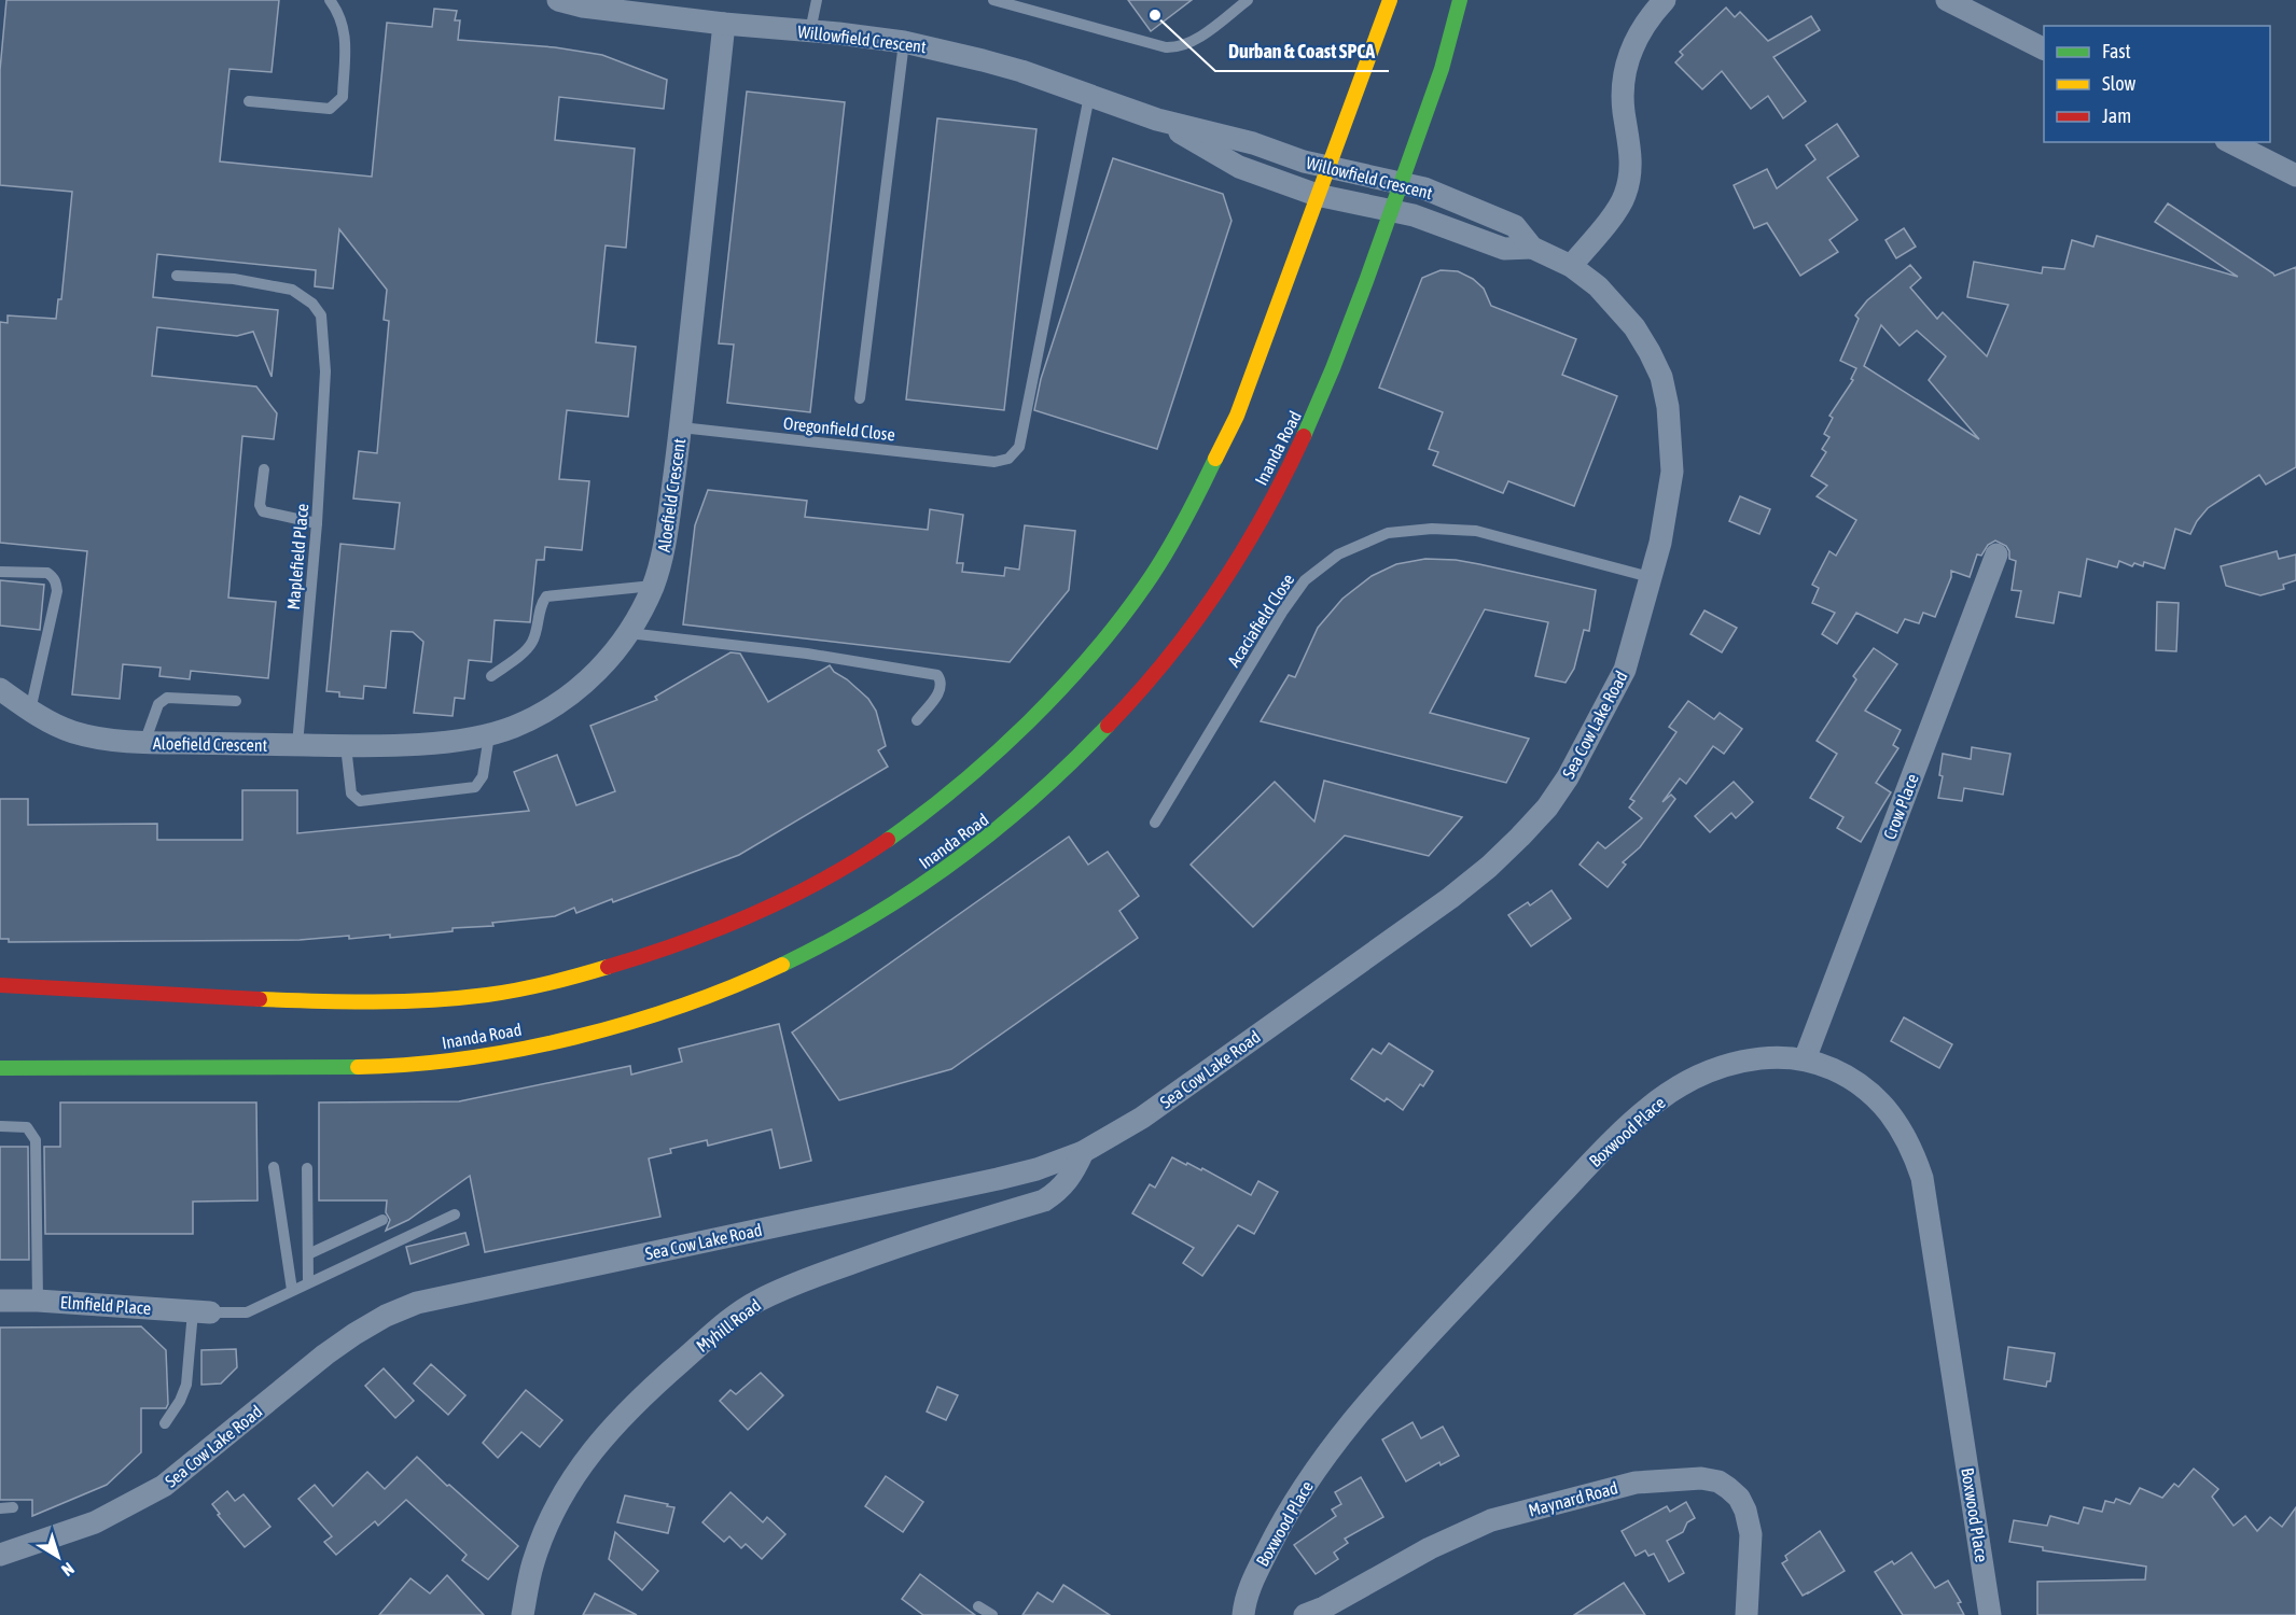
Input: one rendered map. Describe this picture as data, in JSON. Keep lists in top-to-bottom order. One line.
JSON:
{"streets":{"main road":["Inanda Road"],"street":["Willowfield Crescent","Aloefield Crescent","Sea Cow Lake Road","Crow Place","Boxwood Place","Elmfield Place","Myhill Road","Maynard Road"],"lane":["Oregonfield Close","Maplefield Place","Acaciafield Close"]},"crossings":[["Willowfield Crescent","Oregonfield Close"],["Willowfield Crescent","Inanda Road"],["Willowfield Crescent","Aloefield Crescent"],["Willowfield Crescent","Sea Cow Lake Road"],["Oregonfield Close","Aloefield Crescent"],["Aloefield Crescent","Maplefield Place"],["Acaciafield Close","Sea Cow Lake Road"],["Sea Cow Lake Road","Myhill Road"],["Crow Place","Boxwood Place"]],"places":["Durban & Coast SPCA"],"legend":["Fast","Slow","Jam"],"north":"bottom right"}
